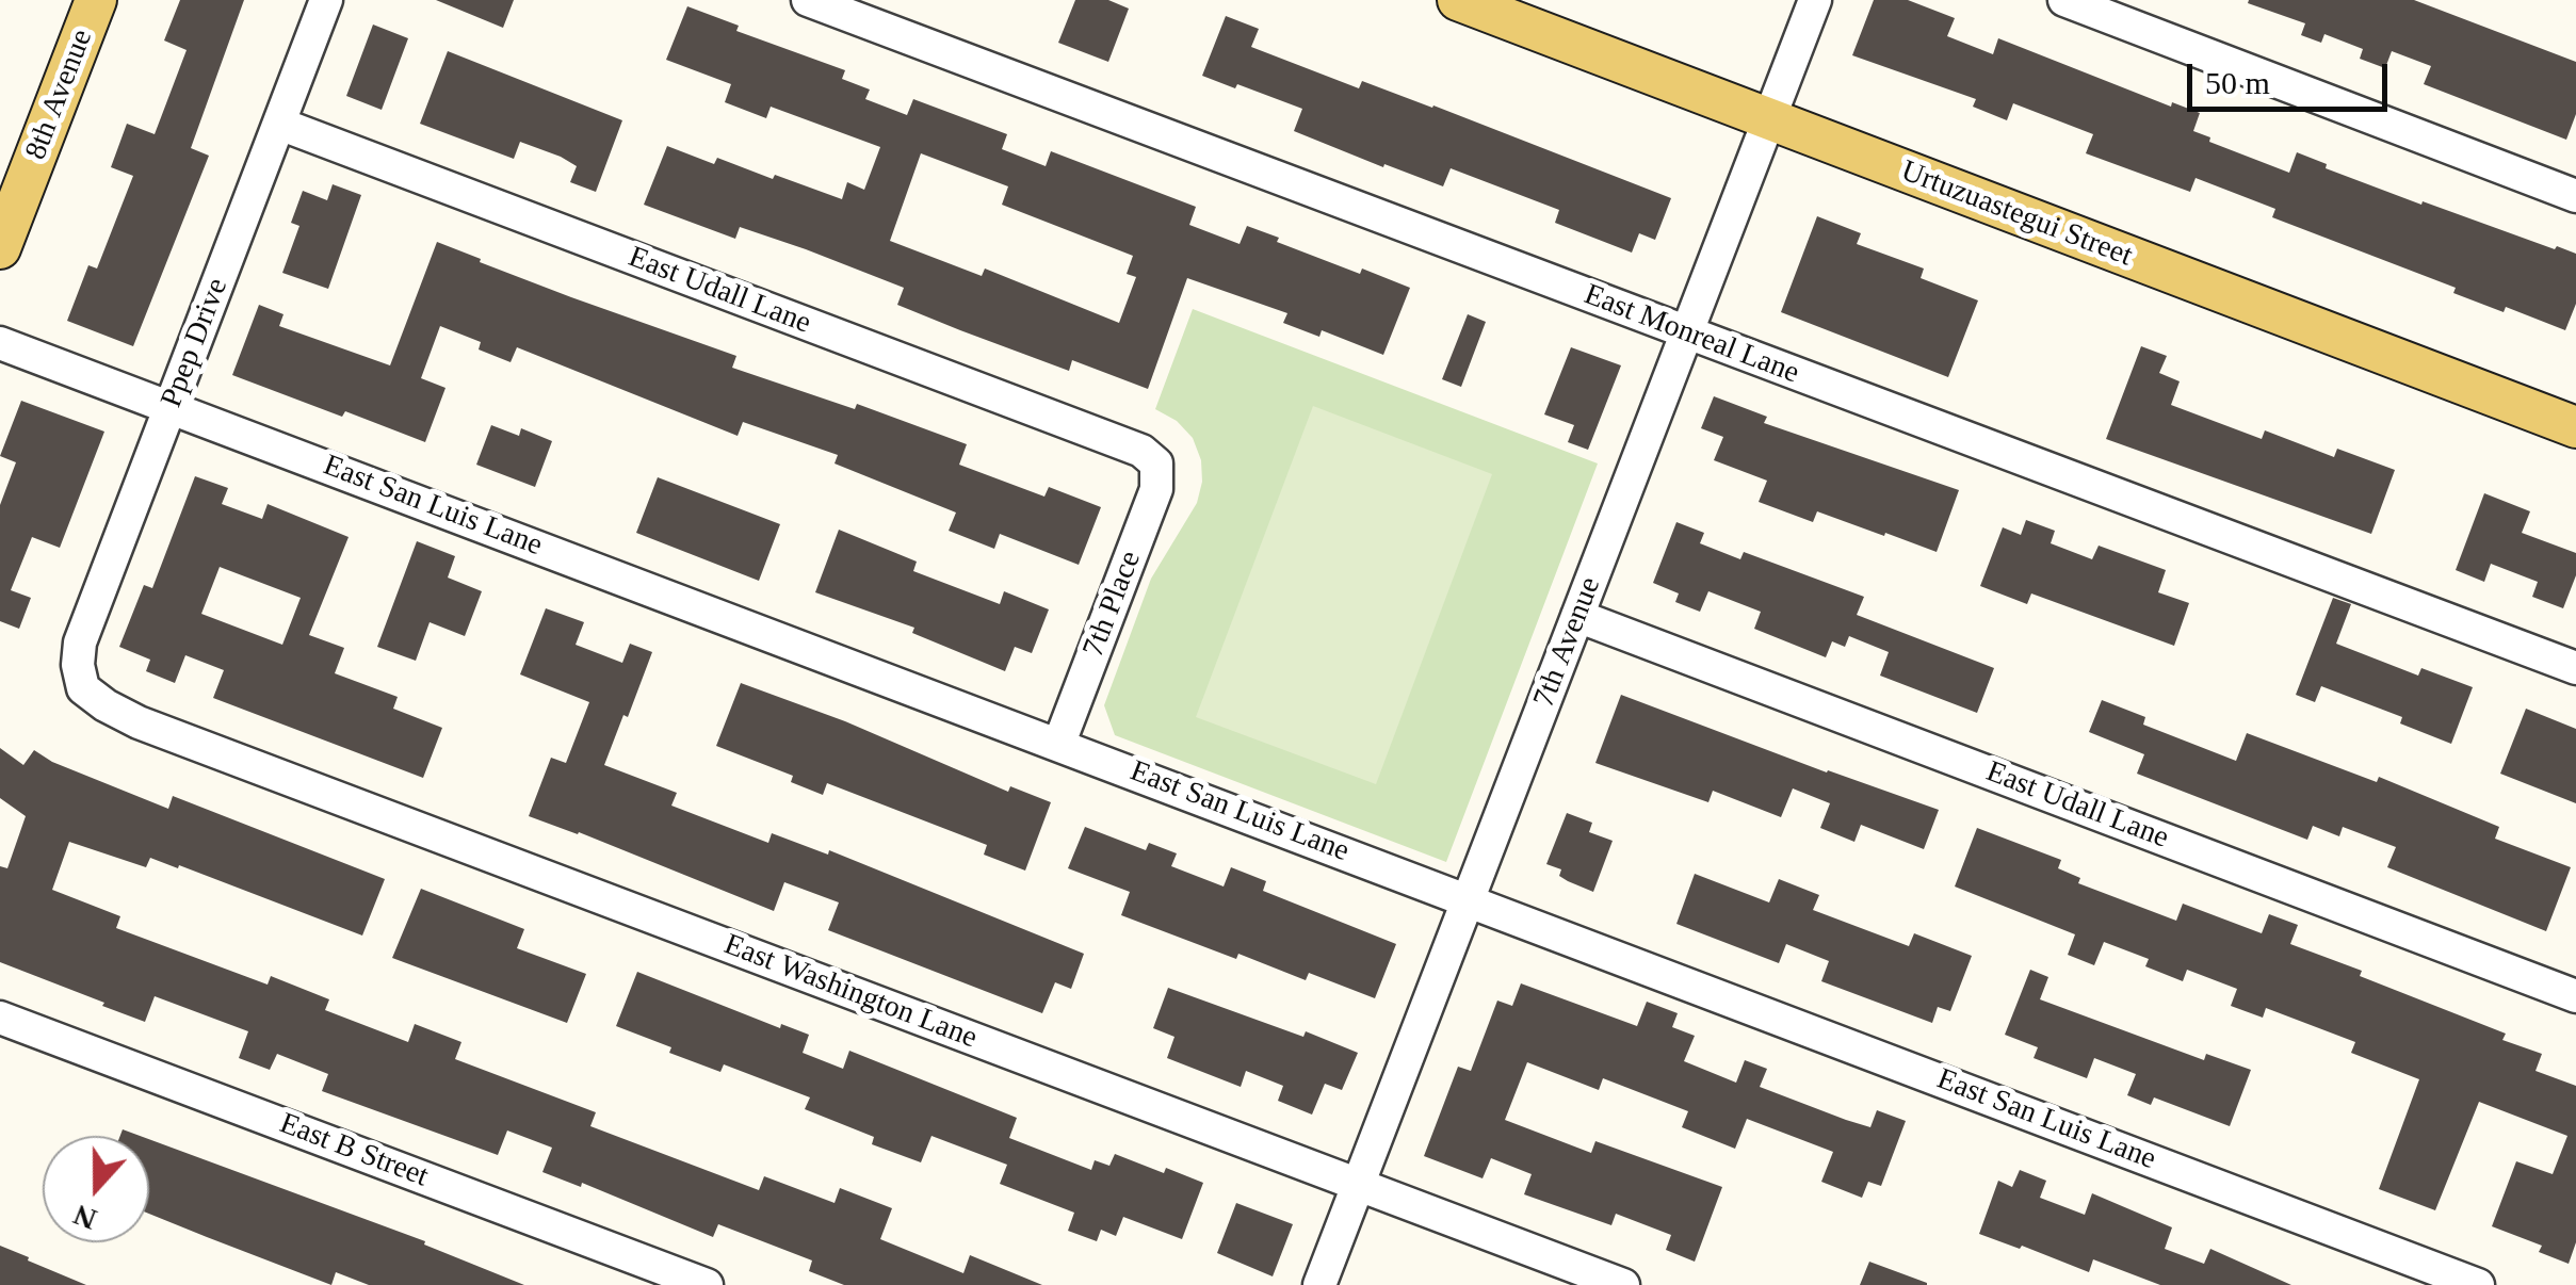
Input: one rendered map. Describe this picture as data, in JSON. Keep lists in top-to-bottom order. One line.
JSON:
{"streets":{"main road":["8th Avenue","Urtuzuastegui Street"],"street":["East Udall Lane","East Monreal Lane","Ppep Drive","East San Luis Lane","7th Place","7th Avenue","East Washington Lane","East B Street"]},"crossings":[["Urtuzuastegui Street","7th Avenue"],["East Udall Lane","Ppep Drive"],["East Udall Lane","7th Place"],["East Udall Lane","7th Avenue"],["East Monreal Lane","7th Avenue"],["Ppep Drive","East San Luis Lane"],["Ppep Drive","East Washington Lane"],["East San Luis Lane","7th Place"],["East San Luis Lane","7th Avenue"],["7th Avenue","East Washington Lane"]],"scale_bar":"50 m","north":"bottom"}
